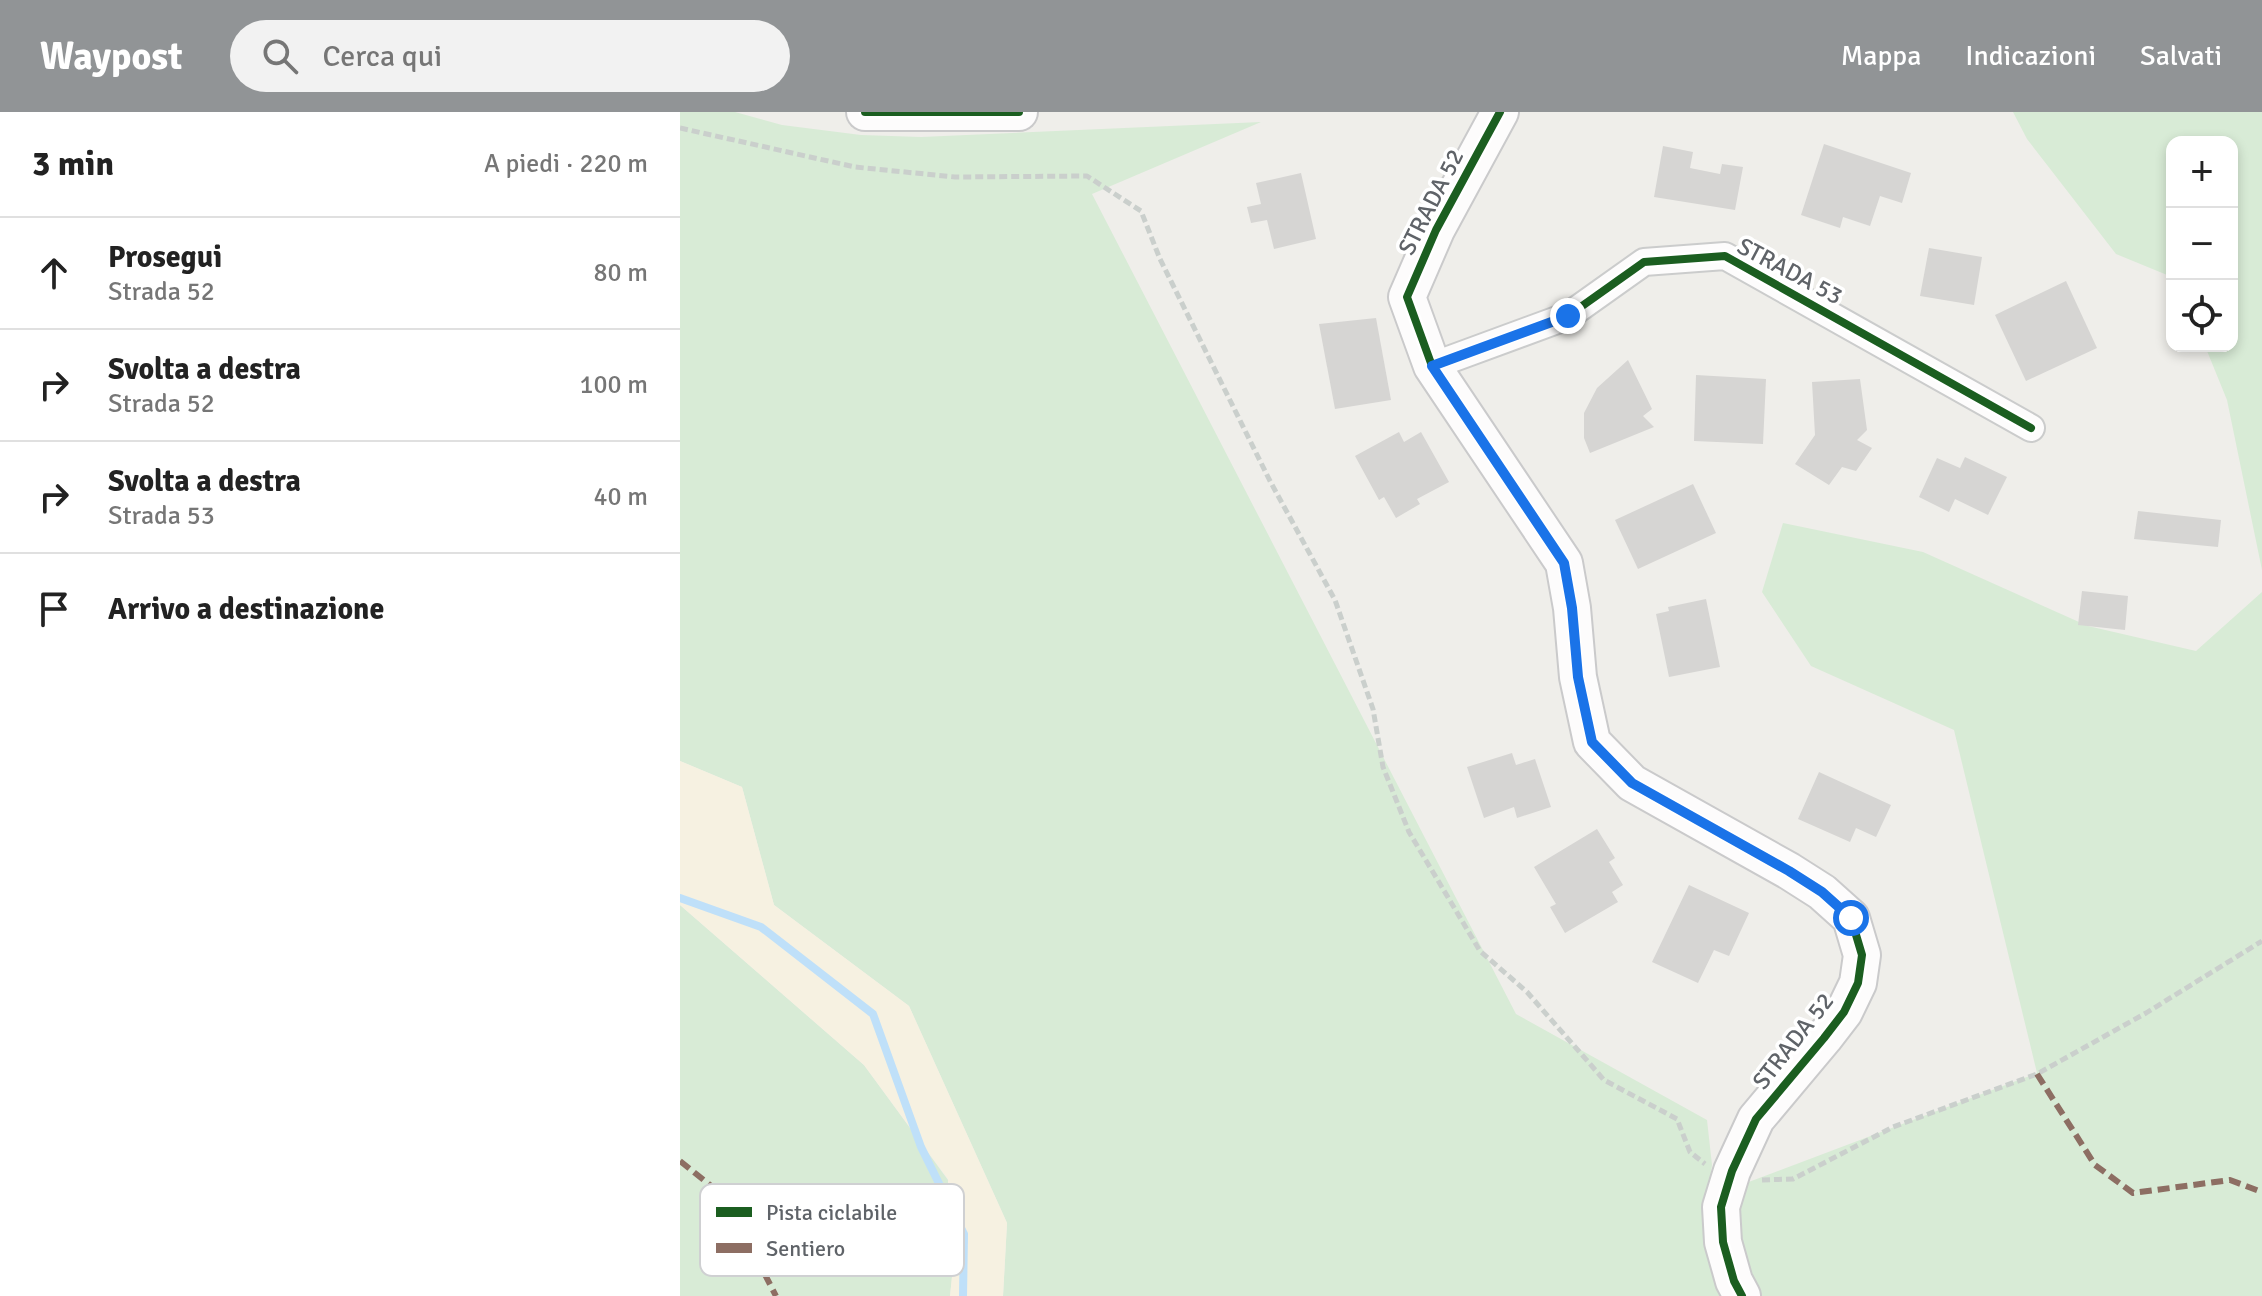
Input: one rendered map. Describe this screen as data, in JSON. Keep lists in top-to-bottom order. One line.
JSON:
{"streets":{"street":["STRADA 52","STRADA 53"]},"crossings":[["STRADA 52","STRADA 53"]],"legend":["Pista ciclabile","Sentiero"],"page":{"header":"Waypost","search":"Cerca qui","nav":["Mappa","Indicazioni","Salvati"],"heading":["3 min","A piedi · 220 m"],"map_buttons":["+","−"],"list":[["Prosegui","Strada 52","80 m"],["Svolta a destra","Strada 52","100 m"],["Svolta a destra","Strada 53","40 m"],"Arrivo a destinazione"]}}
